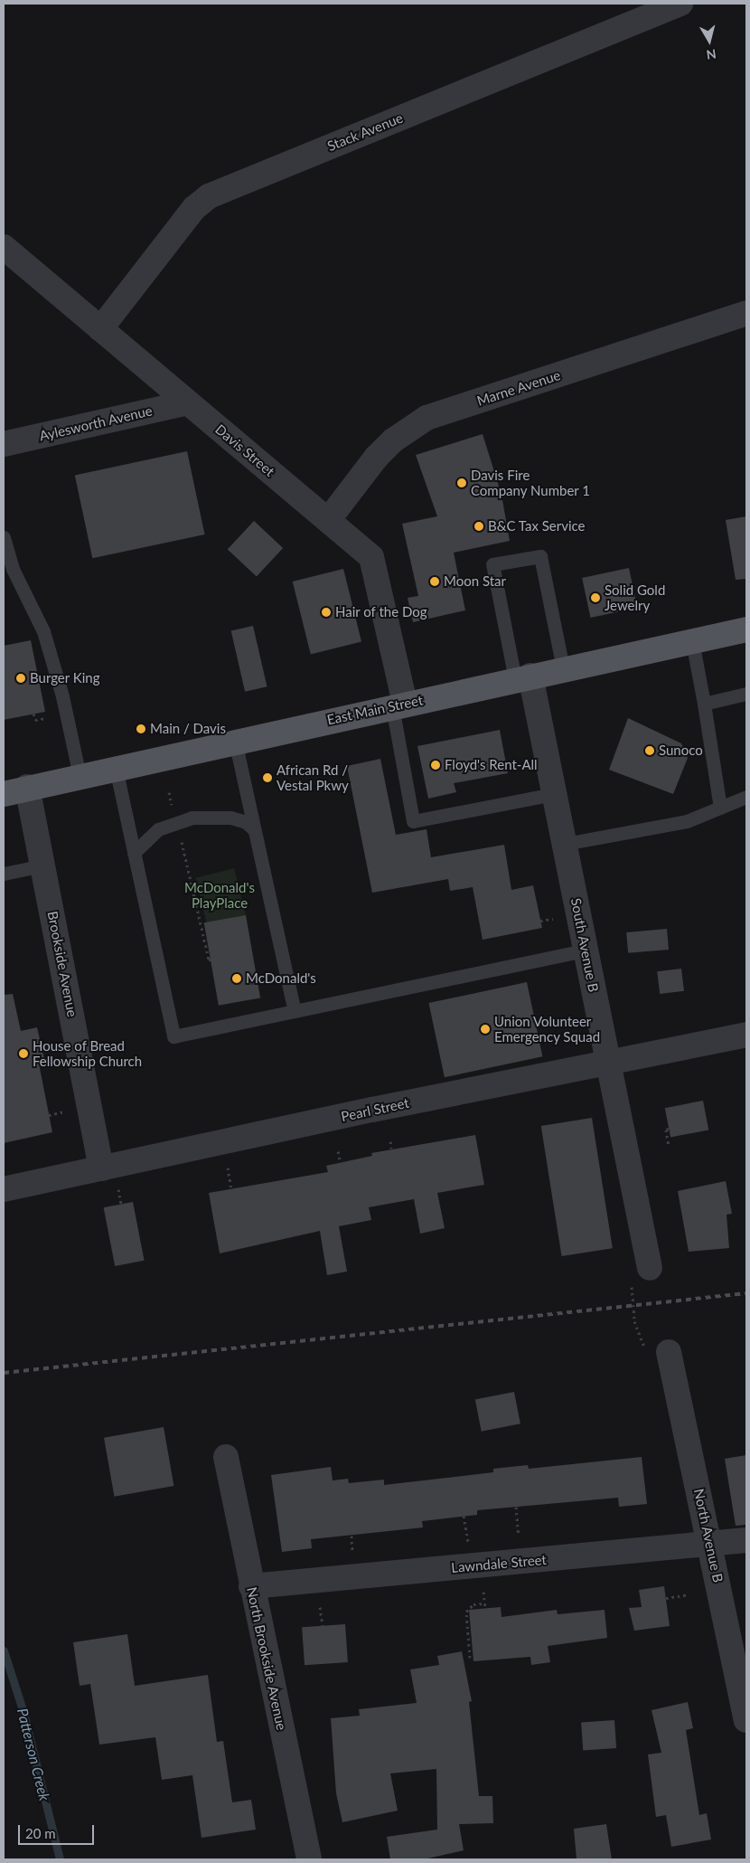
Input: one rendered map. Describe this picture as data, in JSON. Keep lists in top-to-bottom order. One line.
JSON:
{"streets":{"main road":["East Main Street"],"street":["Stack Avenue","Marne Avenue","Aylesworth Avenue","Davis Street","South Avenue B","Brookside Avenue","Pearl Street","North Avenue B","Lawndale Street","North Brookside Avenue"]},"crossings":[["Stack Avenue","Davis Street"],["Marne Avenue","Davis Street"],["Aylesworth Avenue","Davis Street"],["Davis Street","East Main Street"],["East Main Street","South Avenue B"],["East Main Street","Brookside Avenue"],["South Avenue B","Pearl Street"],["Brookside Avenue","Pearl Street"],["North Avenue B","Lawndale Street"],["Lawndale Street","North Brookside Avenue"]],"water":["Patterson Creek"],"parks":["McDonald's PlayPlace"],"places":["Davis Fire Company Number 1","B&C Tax Service","Moon Star","Solid Gold Jewelry","Hair of the Dog","Burger King","Main / Davis","Sunoco","Floyd's Rent-All","African Rd / Vestal Pkwy","McDonald's","Union Volunteer Emergency Squad","House of Bread Fellowship Church"],"scale_bar":"20 m","north":"bottom"}
